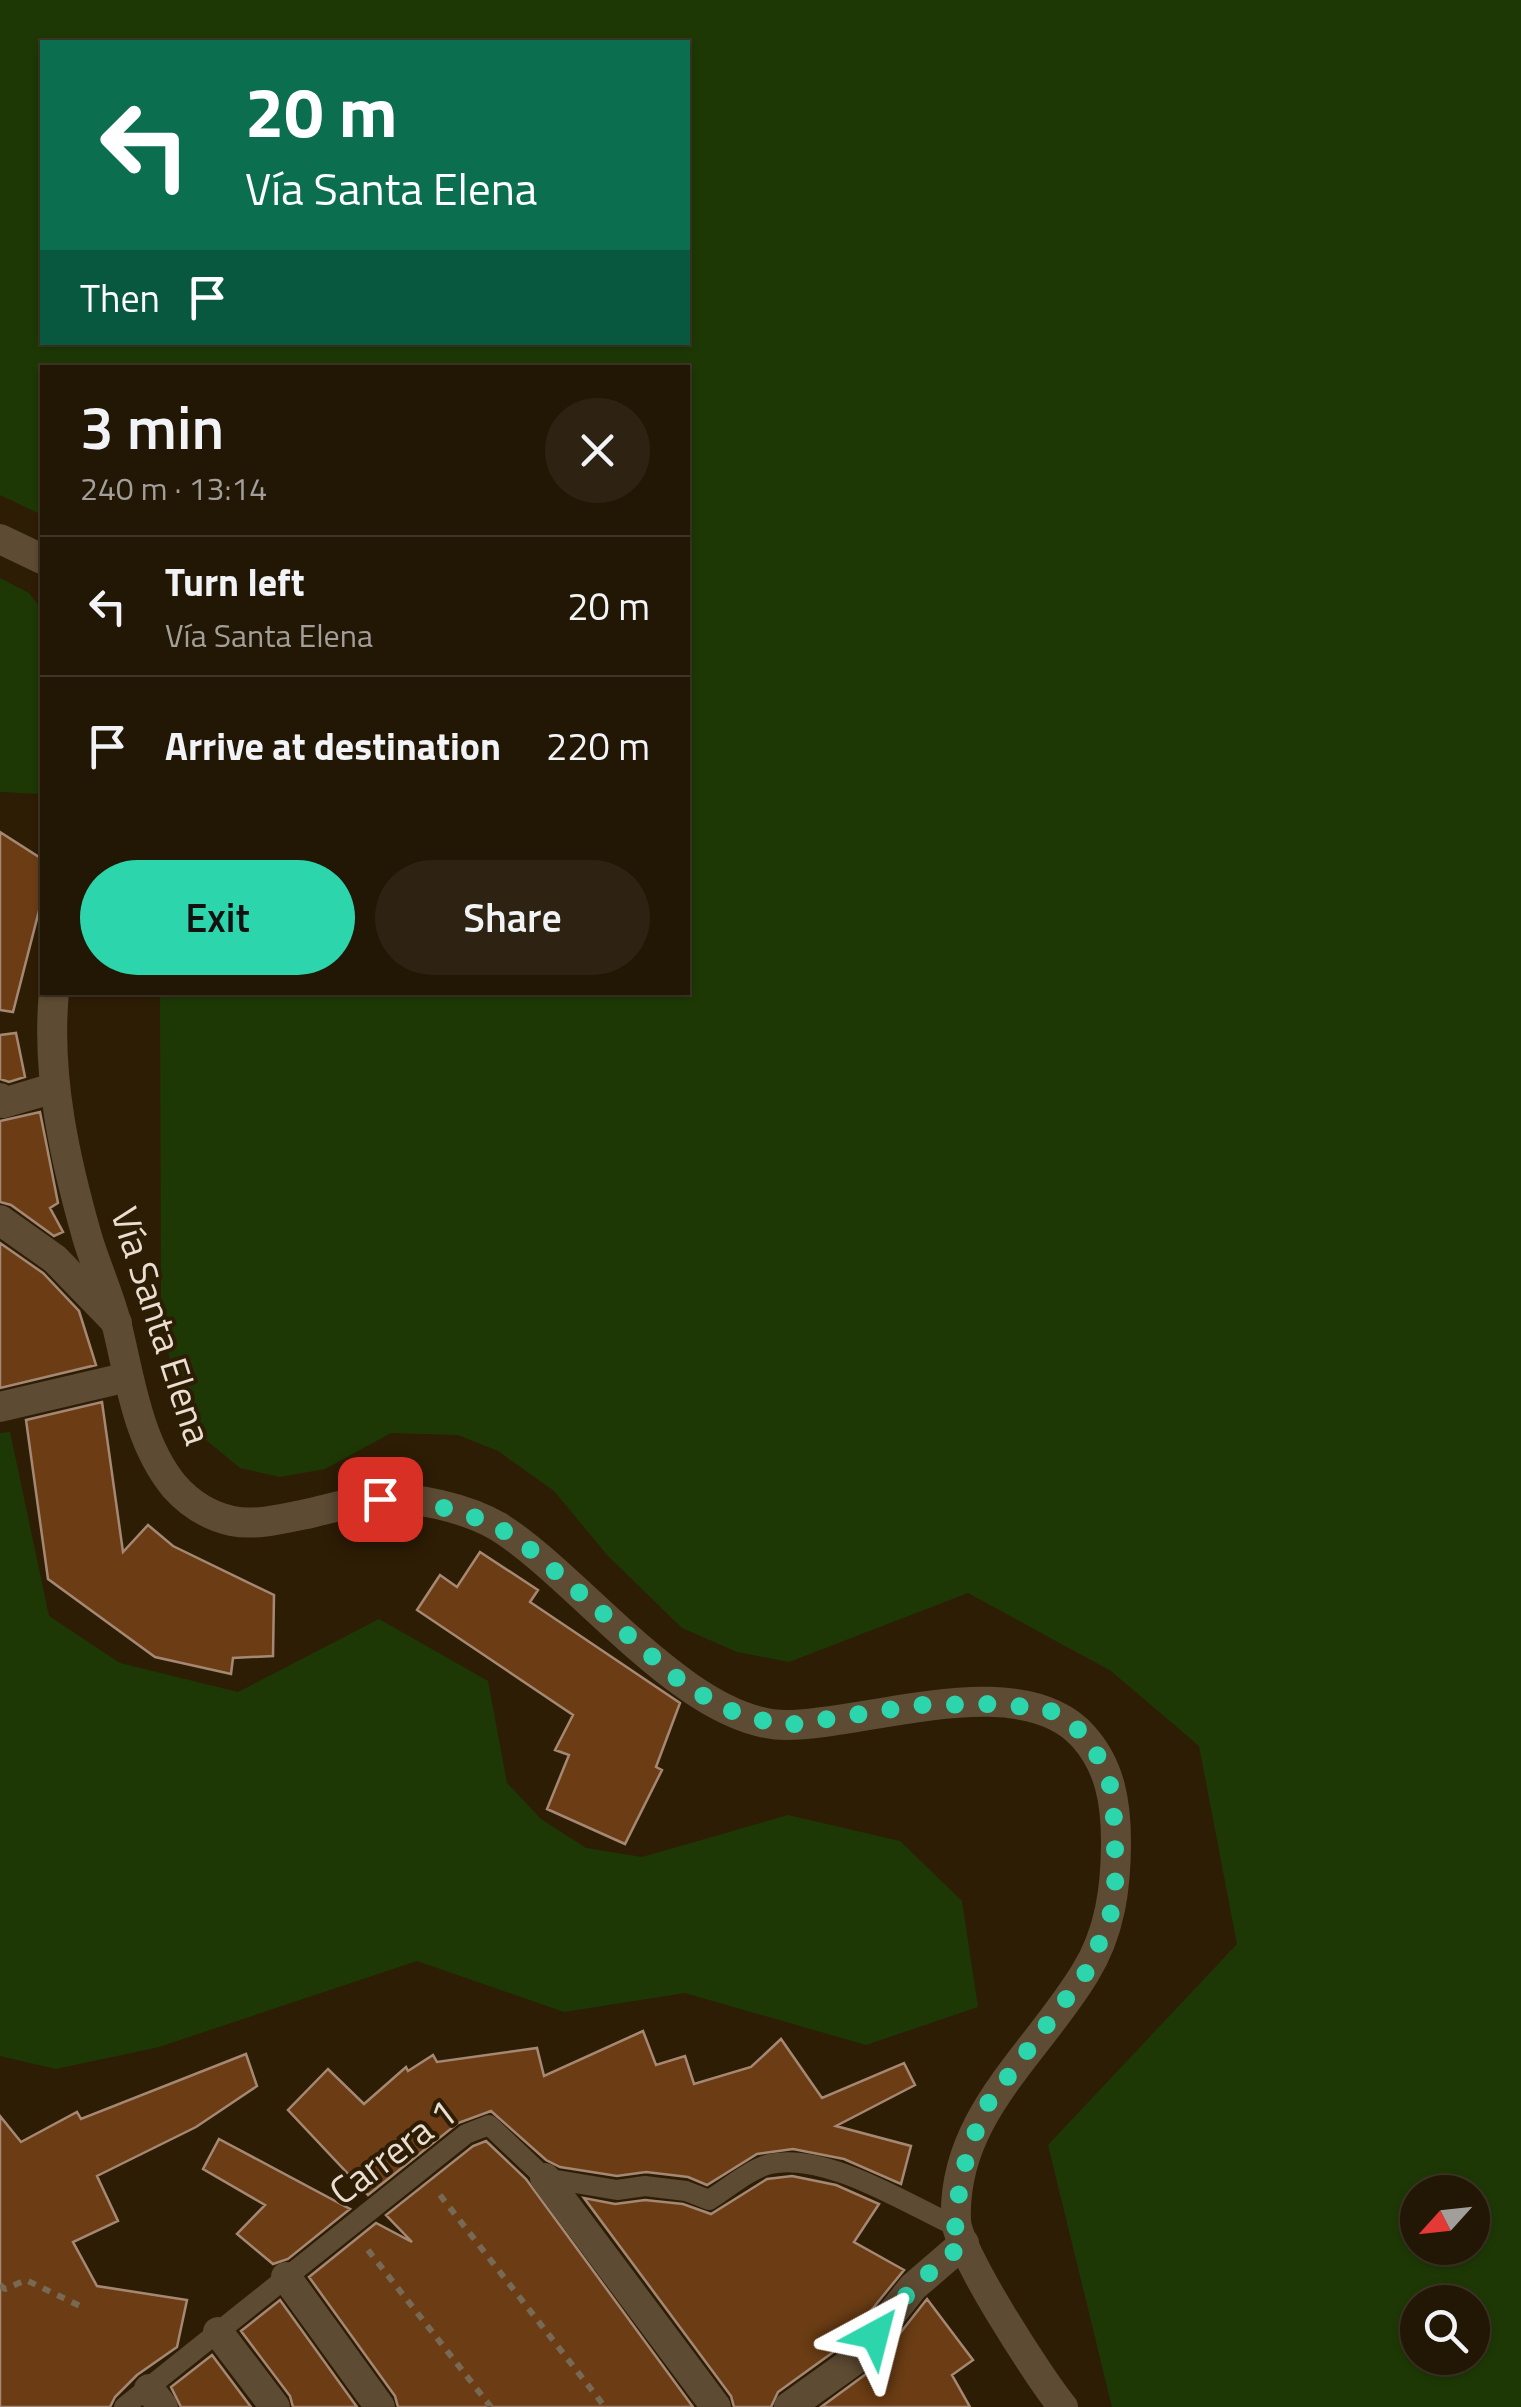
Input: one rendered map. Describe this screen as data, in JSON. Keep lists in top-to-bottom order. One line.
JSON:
{"streets":{"main road":["Vía Santa Elena"],"lane":["Carrera 1"]},"north":"bottom left","page":{"turn":["20 m","Vía Santa Elena"],"then":"Then","heading":["3 min","240 m · 13:14"],"list":[{"name":"Turn left","note":"Vía Santa Elena","value":"20 m"},{"name":"Arrive at destination","value":"220 m"}],"buttons":["Exit","Share"]}}
